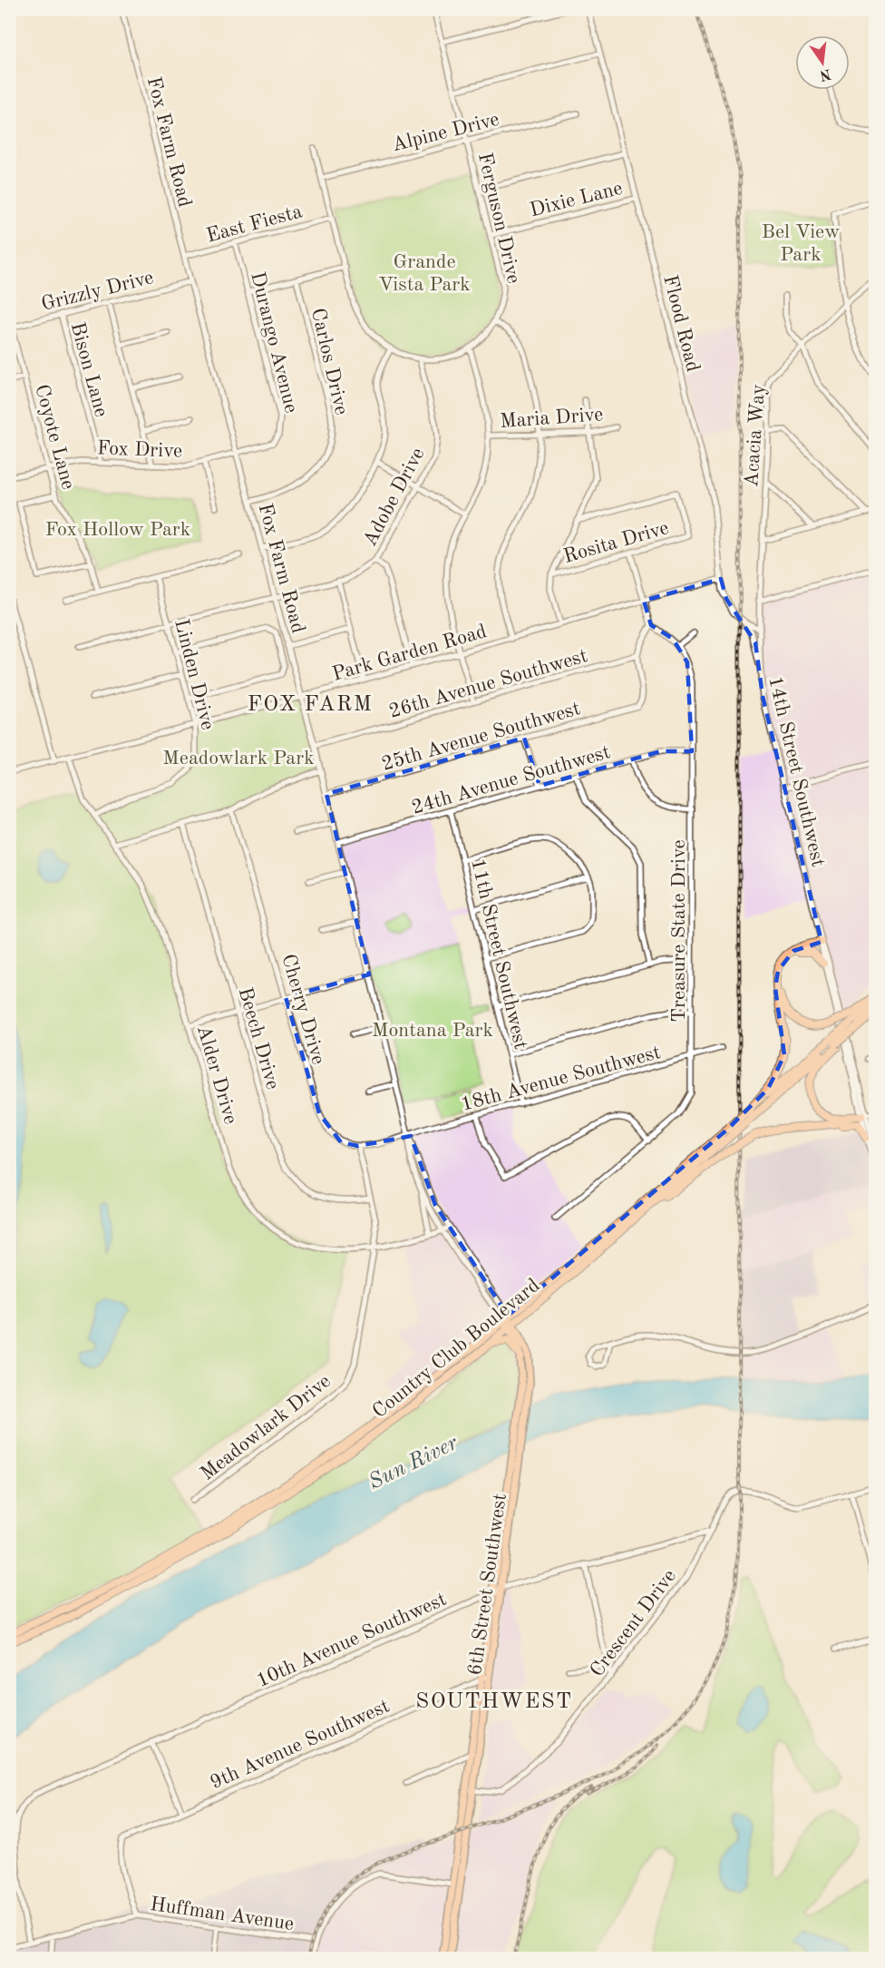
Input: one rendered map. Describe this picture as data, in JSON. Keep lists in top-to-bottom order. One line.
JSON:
{"streets":{"highway":["Country Club Boulevard"],"main road":["6th Street Southwest"],"street":["Alpine Drive","Fox Farm Road","Dixie Lane","Ferguson Drive","East Fiesta","Grizzly Drive","Flood Road","Durango Avenue","Carlos Drive","Bison Lane","Maria Drive","Acacia Way","Coyote Lane","Fox Drive","Adobe Drive","Rosita Drive","Park Garden Road","Linden Drive","26th Avenue Southwest","25th Avenue Southwest","14th Street Southwest","24th Avenue Southwest","Treasure State Drive","11th Street Southwest","Cherry Drive","Beech Drive","Alder Drive","18th Avenue Southwest","Meadowlark Drive","Crescent Drive","10th Avenue Southwest","9th Avenue Southwest","Huffman Avenue"]},"crossings":[["Alpine Drive","Ferguson Drive"],["Fox Farm Road","East Fiesta"],["Fox Farm Road","Grizzly Drive"],["Fox Farm Road","Durango Avenue"],["Fox Farm Road","Carlos Drive"],["Fox Farm Road","Fox Drive"],["Fox Farm Road","Adobe Drive"],["Fox Farm Road","Park Garden Road"],["Fox Farm Road","26th Avenue Southwest"],["Fox Farm Road","25th Avenue Southwest"],["Fox Farm Road","24th Avenue Southwest"],["Fox Farm Road","Alder Drive"],["Fox Farm Road","18th Avenue Southwest"],["Fox Farm Road","Country Club Boulevard"],["Fox Farm Road","6th Street Southwest"],["Dixie Lane","Ferguson Drive"],["Dixie Lane","Flood Road"],["Ferguson Drive","East Fiesta"],["Ferguson Drive","Adobe Drive"],["East Fiesta","Durango Avenue"],["Grizzly Drive","Bison Lane"],["Grizzly Drive","Coyote Lane"],["Flood Road","Park Garden Road"],["Flood Road","14th Street Southwest"],["Durango Avenue","Fox Drive"],["Bison Lane","Fox Drive"],["Acacia Way","14th Street Southwest"],["Coyote Lane","Fox Drive"],["Adobe Drive","Linden Drive"],["Park Garden Road","Linden Drive"],["Park Garden Road","Alder Drive"],["Linden Drive","Alder Drive"],["26th Avenue Southwest","25th Avenue Southwest"],["24th Avenue Southwest","Treasure State Drive"],["24th Avenue Southwest","11th Street Southwest"],["Treasure State Drive","18th Avenue Southwest"],["11th Street Southwest","18th Avenue Southwest"],["Cherry Drive","Meadowlark Drive"],["Beech Drive","Meadowlark Drive"],["Alder Drive","Meadowlark Drive"],["Country Club Boulevard","6th Street Southwest"],["6th Street Southwest","Crescent Drive"],["6th Street Southwest","10th Avenue Southwest"],["6th Street Southwest","9th Avenue Southwest"],["Crescent Drive","10th Avenue Southwest"],["10th Avenue Southwest","Huffman Avenue"],["9th Avenue Southwest","Huffman Avenue"]],"districts":["FOX FARM","SOUTHWEST"],"water":["Sun River"],"parks":["Bel View Park","Grande Vista Park","Fox Hollow Park","Meadowlark Park","Montana Park"],"north":"bottom"}
